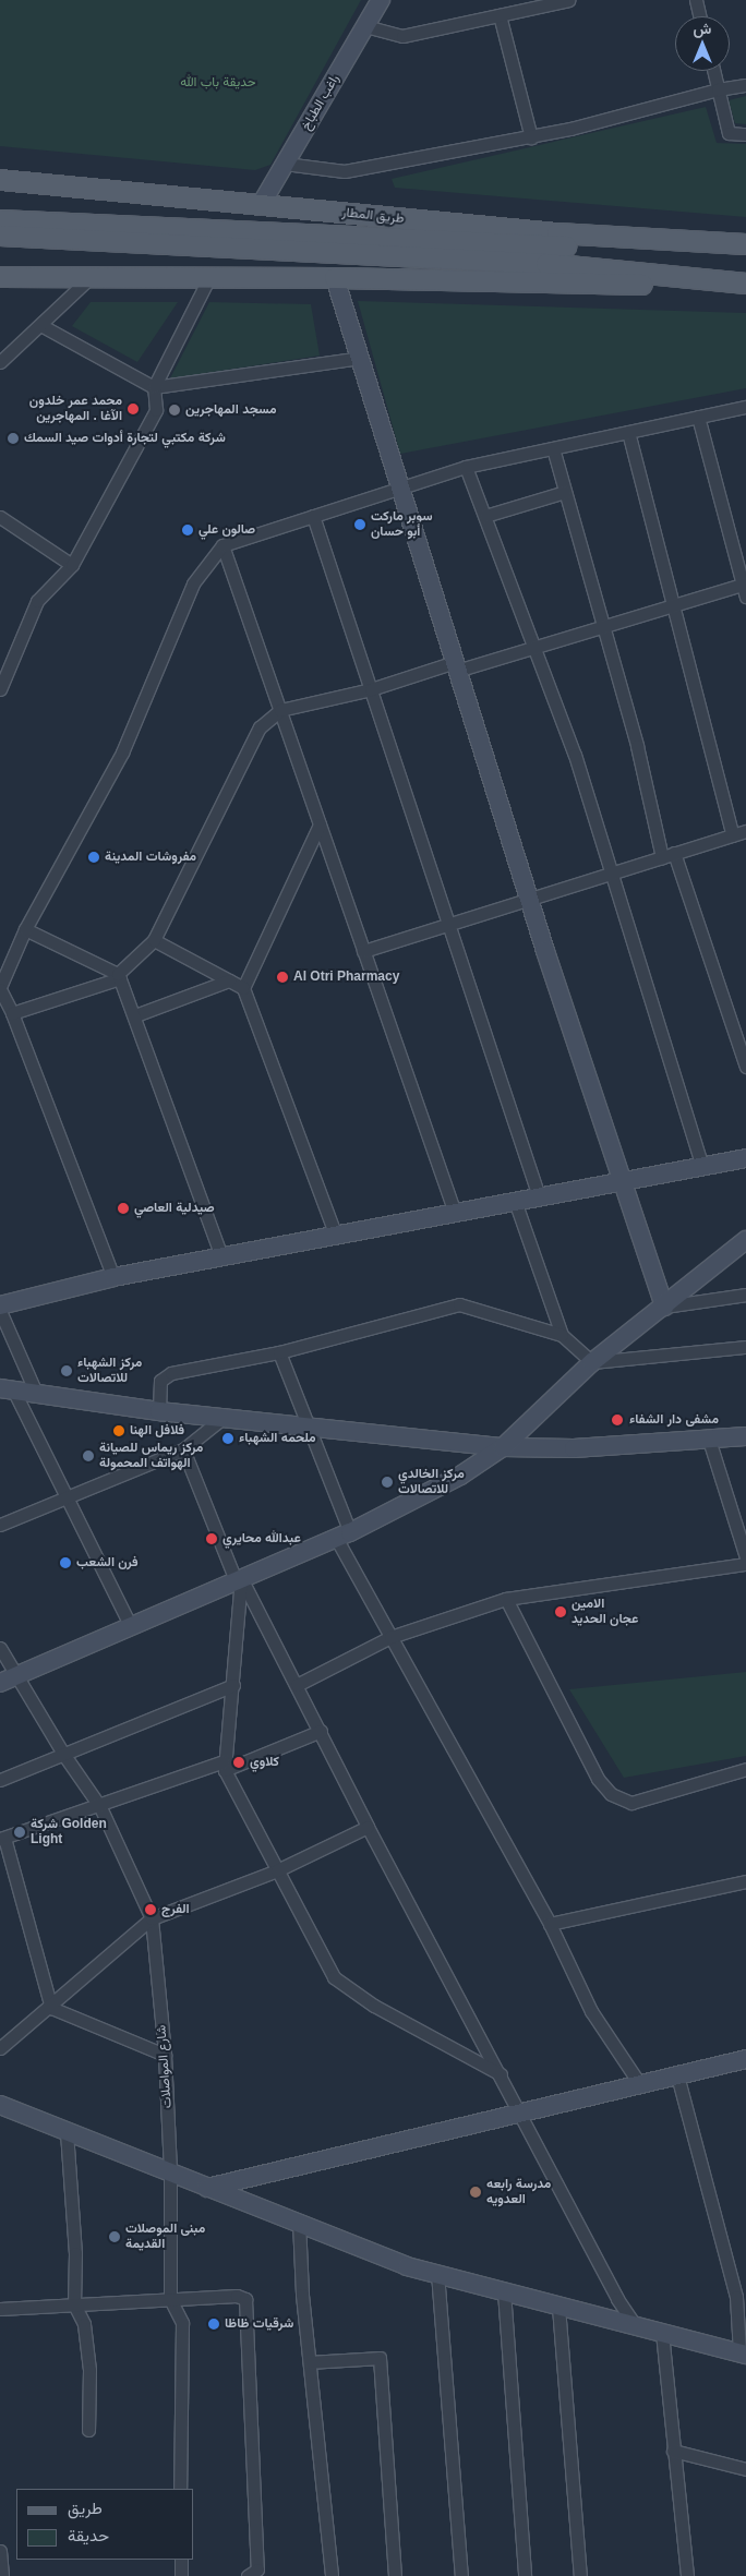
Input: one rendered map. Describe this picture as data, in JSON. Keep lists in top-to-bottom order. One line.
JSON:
{"streets":{"main road":["طريق المطار"],"street":["راغب الطباخ","شارع المواصلات"]},"crossings":[["راغب الطباخ","طريق المطار"]],"parks":["حديقة باب الله"],"places":["محمد عمر خلدون الآغا . المهاجرين","مسجد المهاجرين","شركة مكتبي لتجارة أدوات صيد السمك","سوبر ماركت أبو حسان","صالون علي","مفروشات المدينة","Al Otri Pharmacy","صيدلية العاصي","مركز الشهباء للاتصالات","مشفى دار الشفاء","فلافل الهنا","ملحمه الشهباء","مركز ريماس للصيانة الهواتف المحمولة","مركز الخالدي للاتصالات","عبدالله محايري","فرن الشعب","الامين عجان الحديد","كلاوي","شركة Golden Light","الفرج","مدرسة رابعه العدويه","مبنى الموصلات القديمة","شرقيات ظاظا"],"legend":["طريق","حديقة"],"north":"top"}
